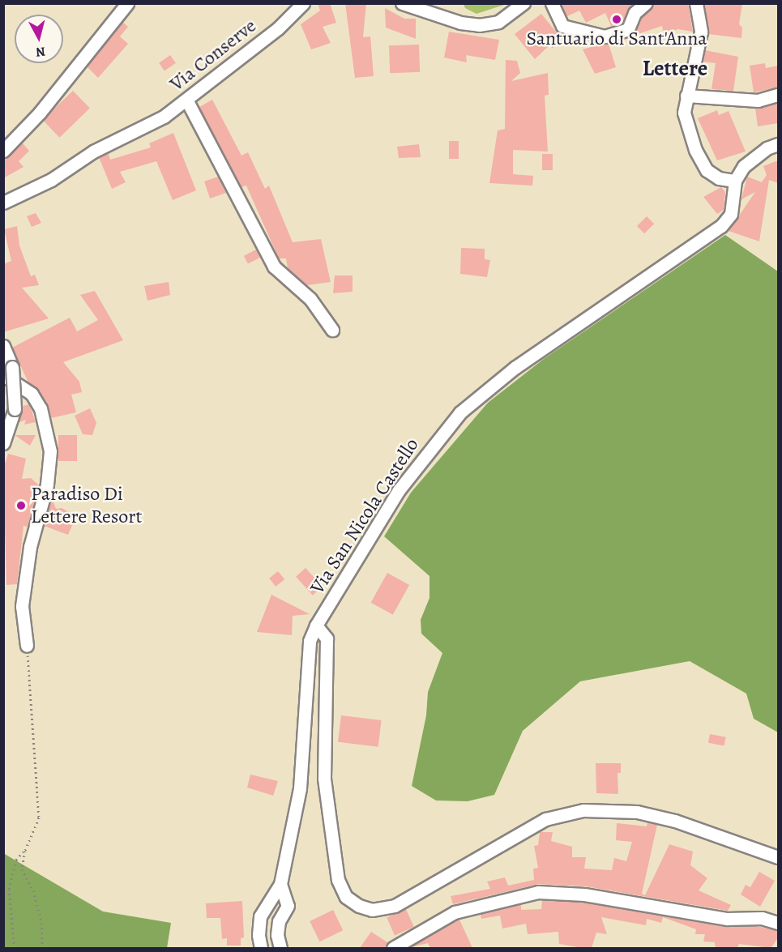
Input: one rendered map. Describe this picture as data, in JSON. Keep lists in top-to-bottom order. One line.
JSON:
{"streets":{"street":["Via Conserve","Via San Nicola Castello"]},"districts":["Lettere"],"places":["Santuario di Sant'Anna","Paradiso Di Lettere Resort"],"north":"bottom"}
